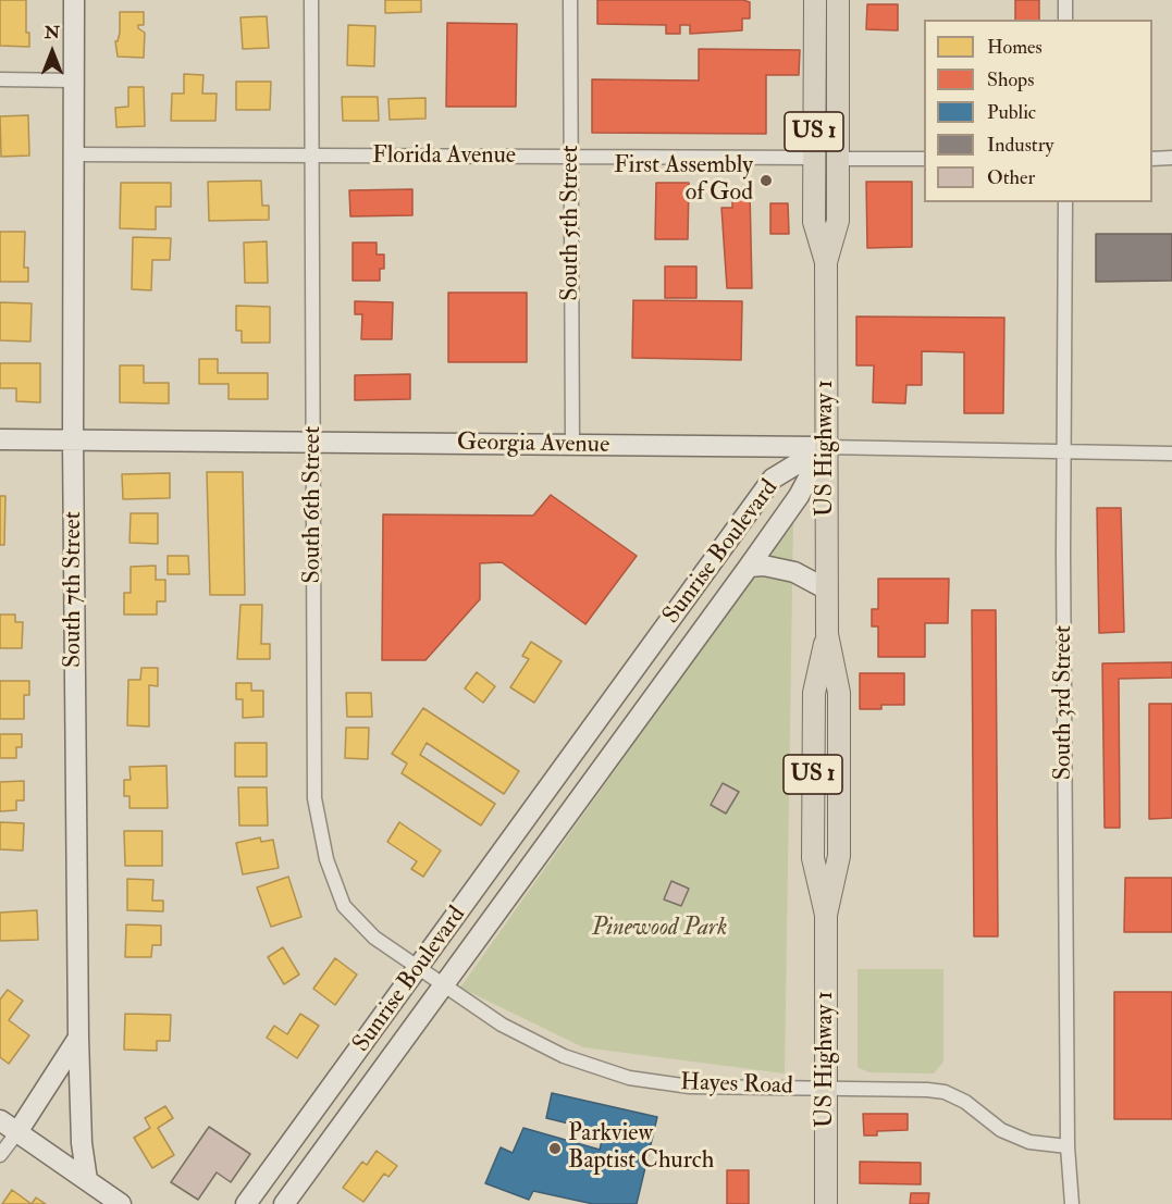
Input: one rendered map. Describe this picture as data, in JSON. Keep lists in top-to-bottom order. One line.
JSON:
{"streets":{"main road":["US 1","US Highway 1"],"street":["Florida Avenue","South 5th Street","Georgia Avenue","South 6th Street","Sunrise Boulevard","South 7th Street","South 3rd Street","Hayes Road"]},"crossings":[["Florida Avenue","South 5th Street"],["Florida Avenue","US Highway 1"],["Florida Avenue","South 6th Street"],["Florida Avenue","South 7th Street"],["South 5th Street","Georgia Avenue"],["Georgia Avenue","US Highway 1"],["Georgia Avenue","South 6th Street"],["Georgia Avenue","Sunrise Boulevard"],["Georgia Avenue","South 7th Street"],["Georgia Avenue","South 3rd Street"],["US Highway 1","Sunrise Boulevard"],["US Highway 1","Hayes Road"],["South 6th Street","Sunrise Boulevard"],["South 6th Street","Hayes Road"],["Sunrise Boulevard","Hayes Road"],["South 3rd Street","Hayes Road"]],"parks":["Pinewood Park"],"places":["First Assembly of God","Parkview Baptist Church"],"legend":["Homes","Shops","Public","Industry","Other"],"north":"top"}
